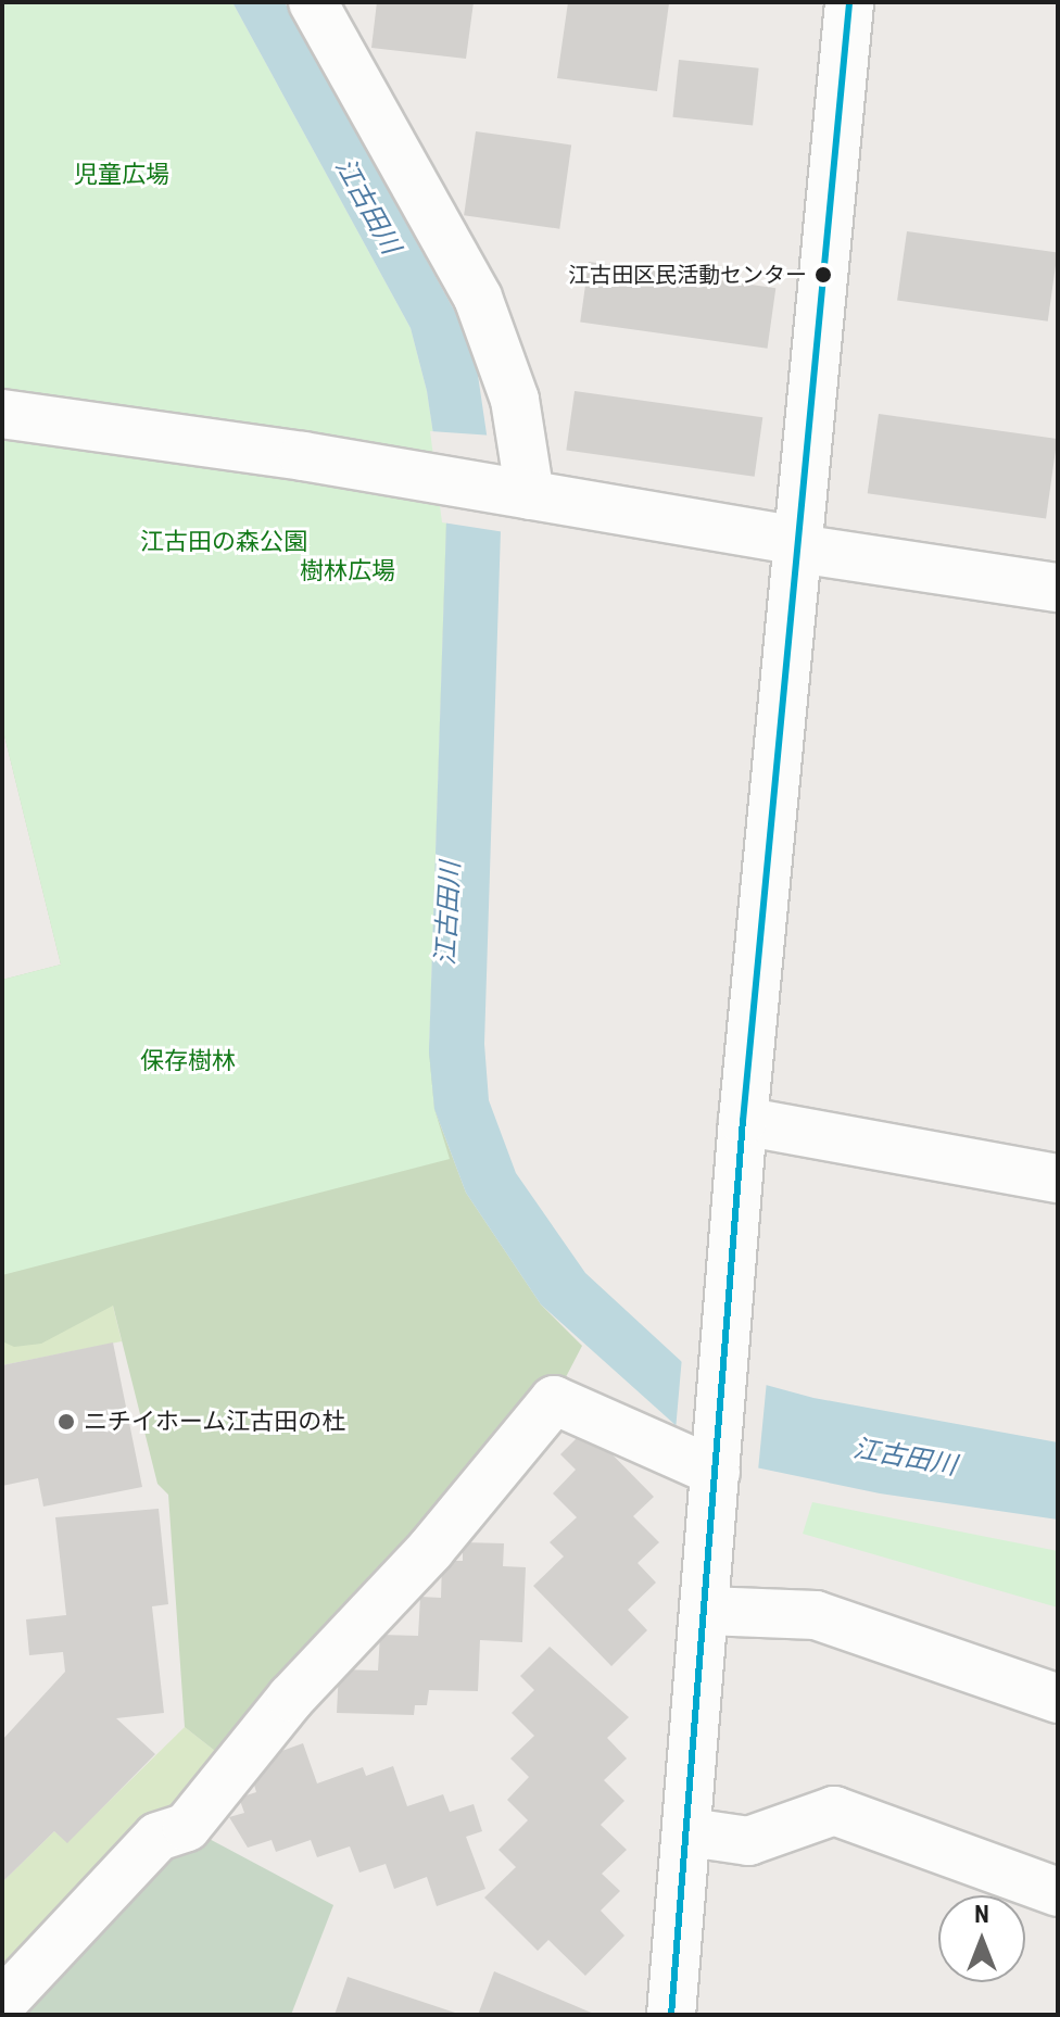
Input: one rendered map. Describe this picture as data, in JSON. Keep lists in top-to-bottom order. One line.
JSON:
{"water":["江古田川"],"parks":["児童広場","江古田の森公園","樹林広場","保存樹林"],"places":["江古田区民活動センター","ニチイホーム江古田の杜"],"north":"top"}
